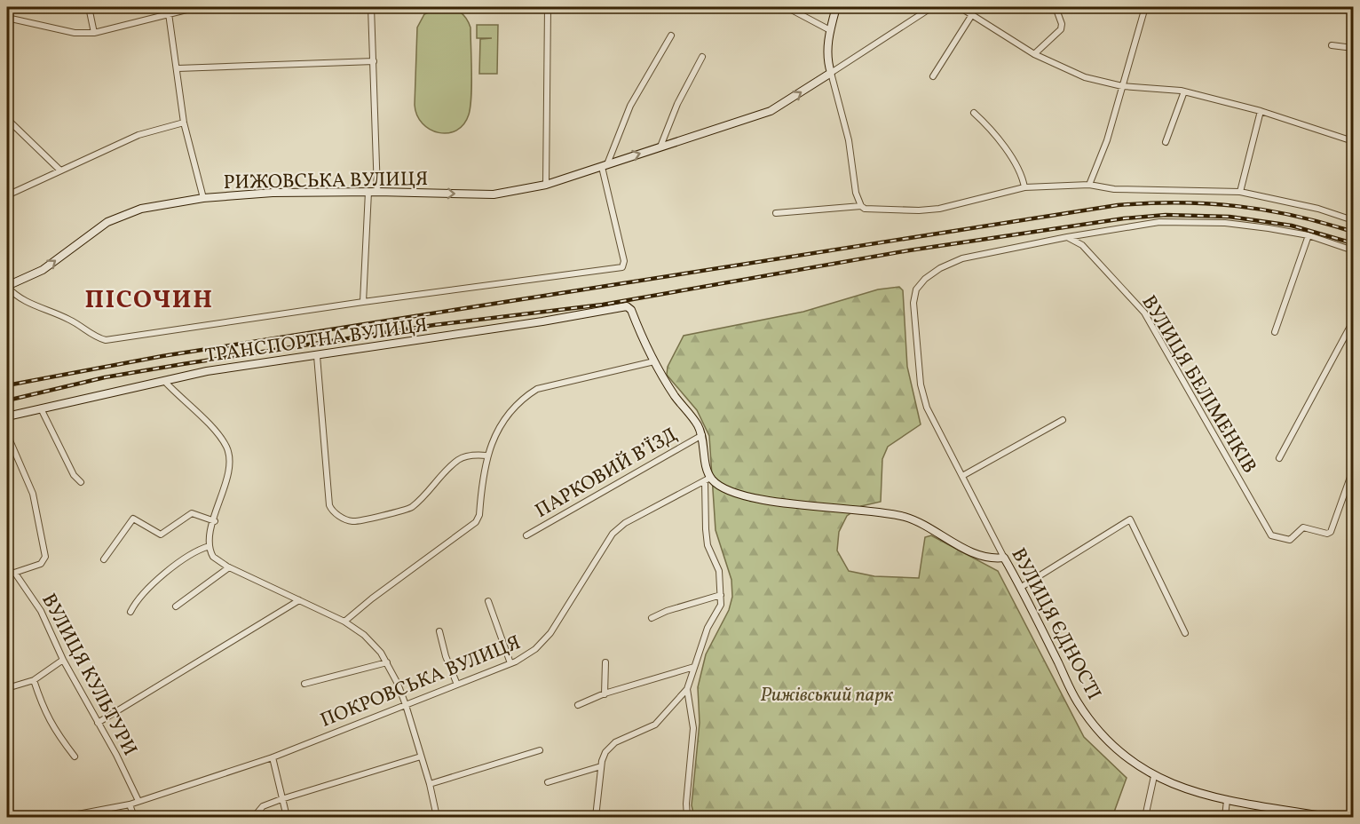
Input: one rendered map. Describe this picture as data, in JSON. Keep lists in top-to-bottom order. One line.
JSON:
{"streets":{"street":["РИЖОВСЬКА ВУЛИЦЯ","ТРАНСПОРТНА ВУЛИЦЯ","ВУЛИЦЯ БЕЛІМЕНКІВ","ПАРКОВИЙ В’ЇЗД","ВУЛИЦЯ ЄДНОСТІ","ВУЛИЦЯ КУЛЬТУРИ","ПОКРОВСЬКА ВУЛИЦЯ"]},"crossings":[["РИЖОВСЬКА ВУЛИЦЯ","ТРАНСПОРТНА ВУЛИЦЯ"],["ВУЛИЦЯ БЕЛІМЕНКІВ","ВУЛИЦЯ ЄДНОСТІ"],["ВУЛИЦЯ КУЛЬТУРИ","ПОКРОВСЬКА ВУЛИЦЯ"]],"one_way":["РИЖОВСЬКА ВУЛИЦЯ"],"districts":["ПІСОЧИН"],"parks":["Рижівський парк"]}
